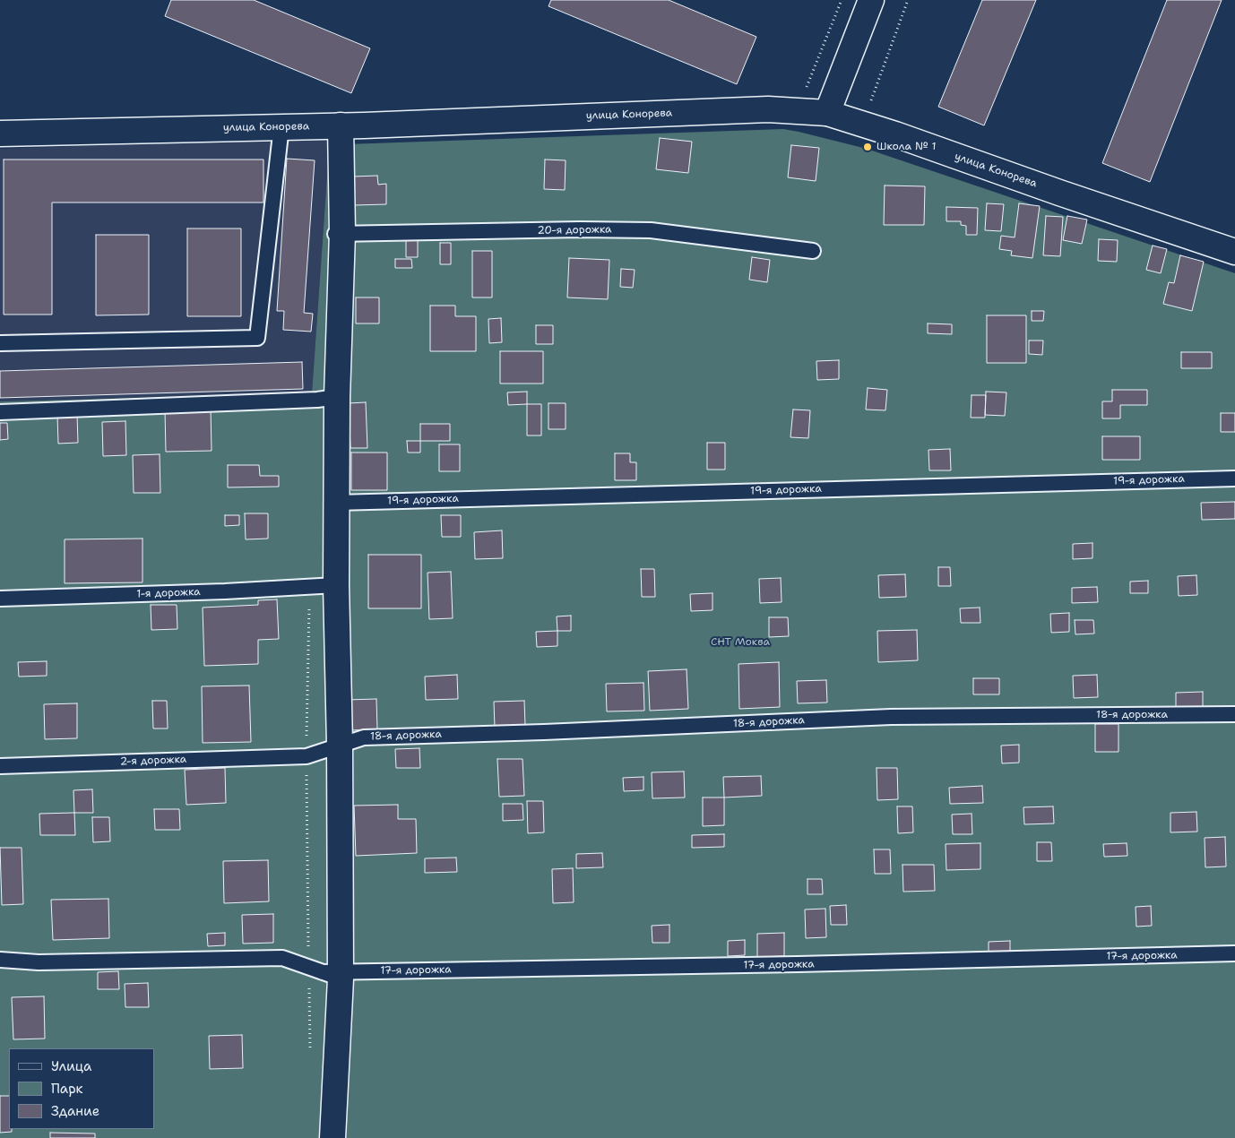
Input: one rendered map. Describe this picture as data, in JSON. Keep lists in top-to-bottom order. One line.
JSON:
{"streets":{"street":["улица Конорева"],"lane":["20-я дорожка","19-я дорожка","1-я дорожка","18-я дорожка","2-я дорожка","17-я дорожка"]},"crossings":[["18-я дорожка","2-я дорожка"]],"parks":["СНТ Моква"],"places":["Школа № 1"],"legend":["Улица","Парк","Здание"]}
